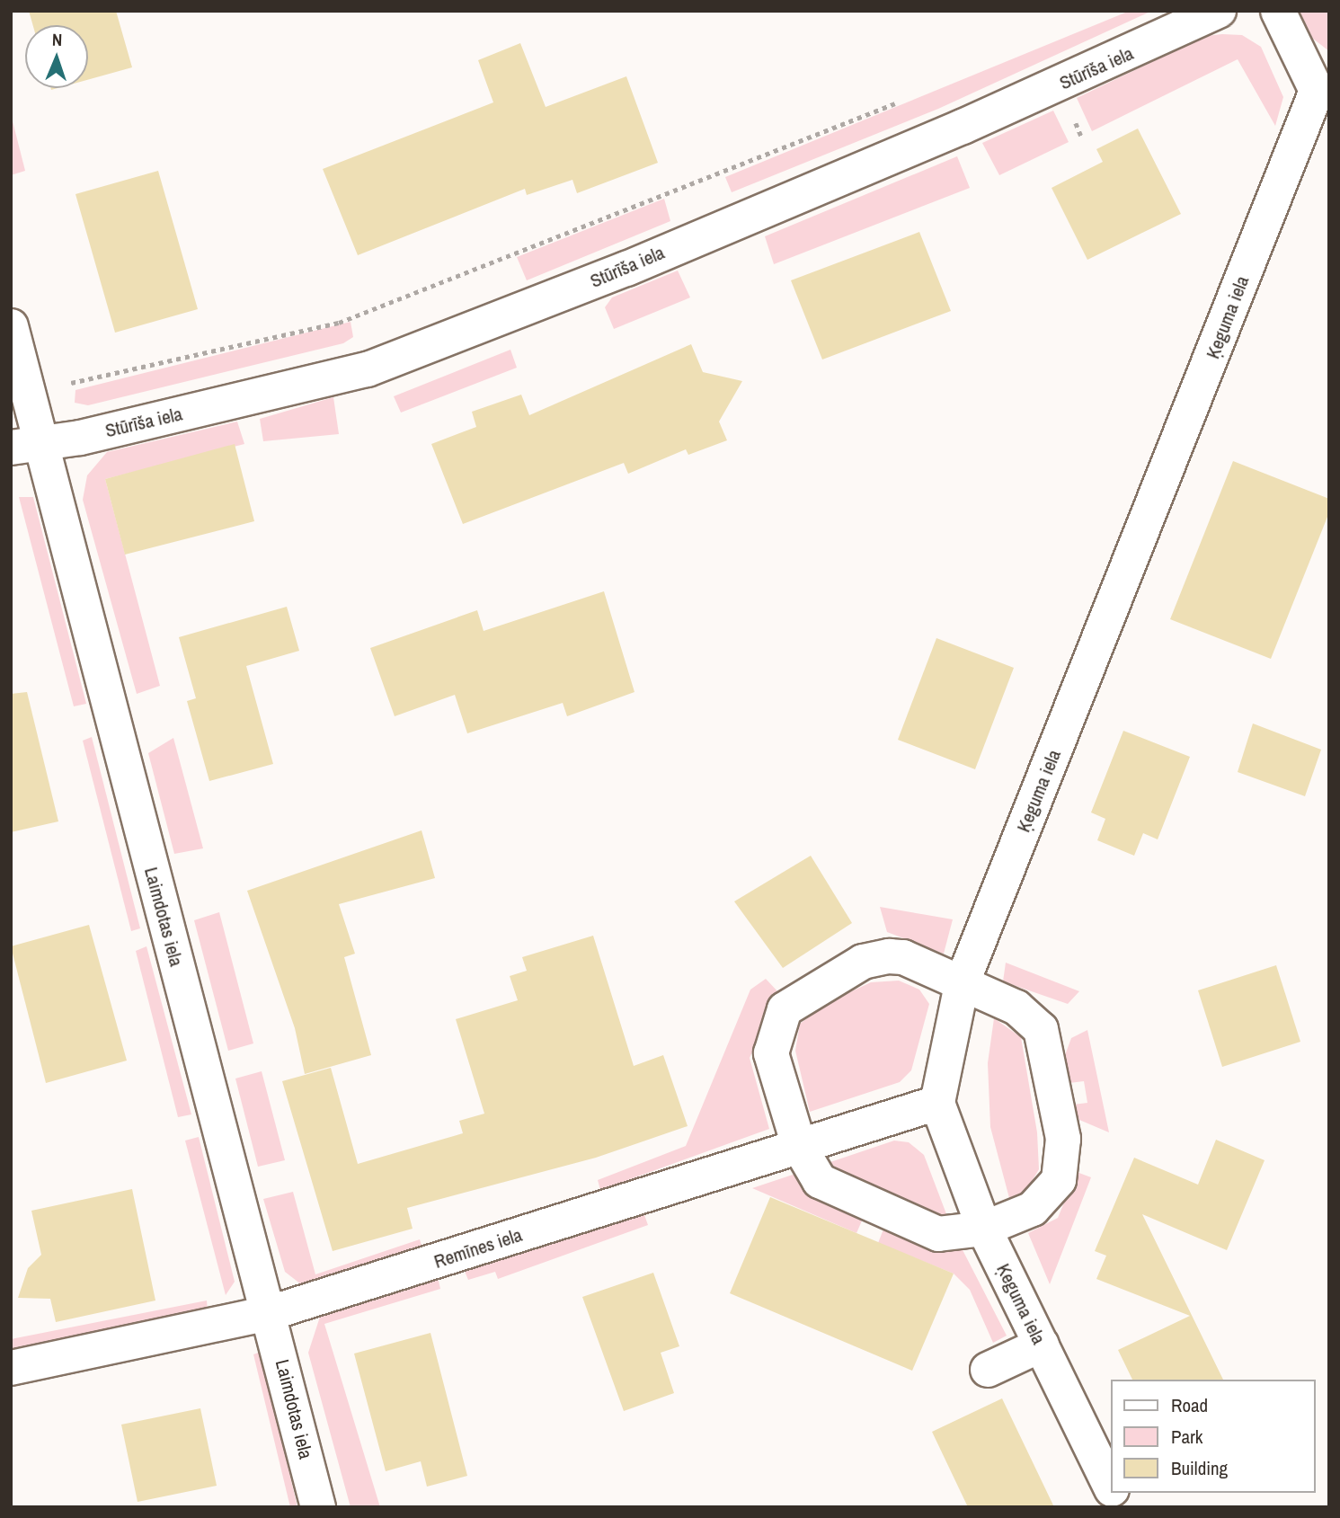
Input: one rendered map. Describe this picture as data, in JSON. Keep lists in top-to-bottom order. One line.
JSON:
{"streets":{"street":["Stūrīša iela","Ķeguma iela","Laimdotas iela","Remīnes iela"]},"crossings":[["Stūrīša iela","Laimdotas iela"],["Ķeguma iela","Remīnes iela"],["Laimdotas iela","Remīnes iela"]],"legend":["Road","Park","Building"],"north":"top"}
